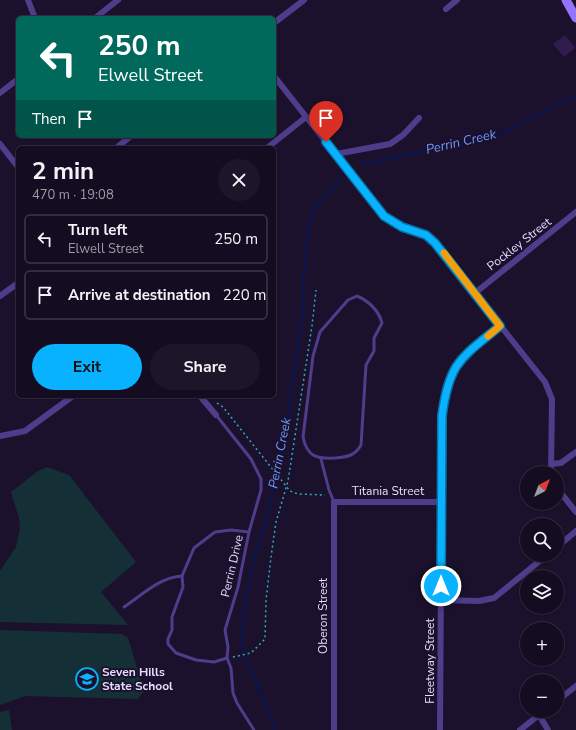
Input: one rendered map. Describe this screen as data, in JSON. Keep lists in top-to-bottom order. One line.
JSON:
{"streets":{"street":["Pockley Street","Titania Street","Oberon Street","Fleetway Street"],"lane":["Perrin Drive"]},"crossings":[["Titania Street","Oberon Street"],["Titania Street","Fleetway Street"]],"water":["Perrin Creek"],"places":{"school or university":["Seven Hills State School"]},"north":"top right","page":{"turn":["250 m","Elwell Street"],"then":"Then","heading":["2 min","470 m · 19:08"],"list":[{"name":"Turn left","note":"Elwell Street","value":"250 m"},{"name":"Arrive at destination","value":"220 m"}],"buttons":["Exit","Share"],"map_buttons":["+","−"]}}
